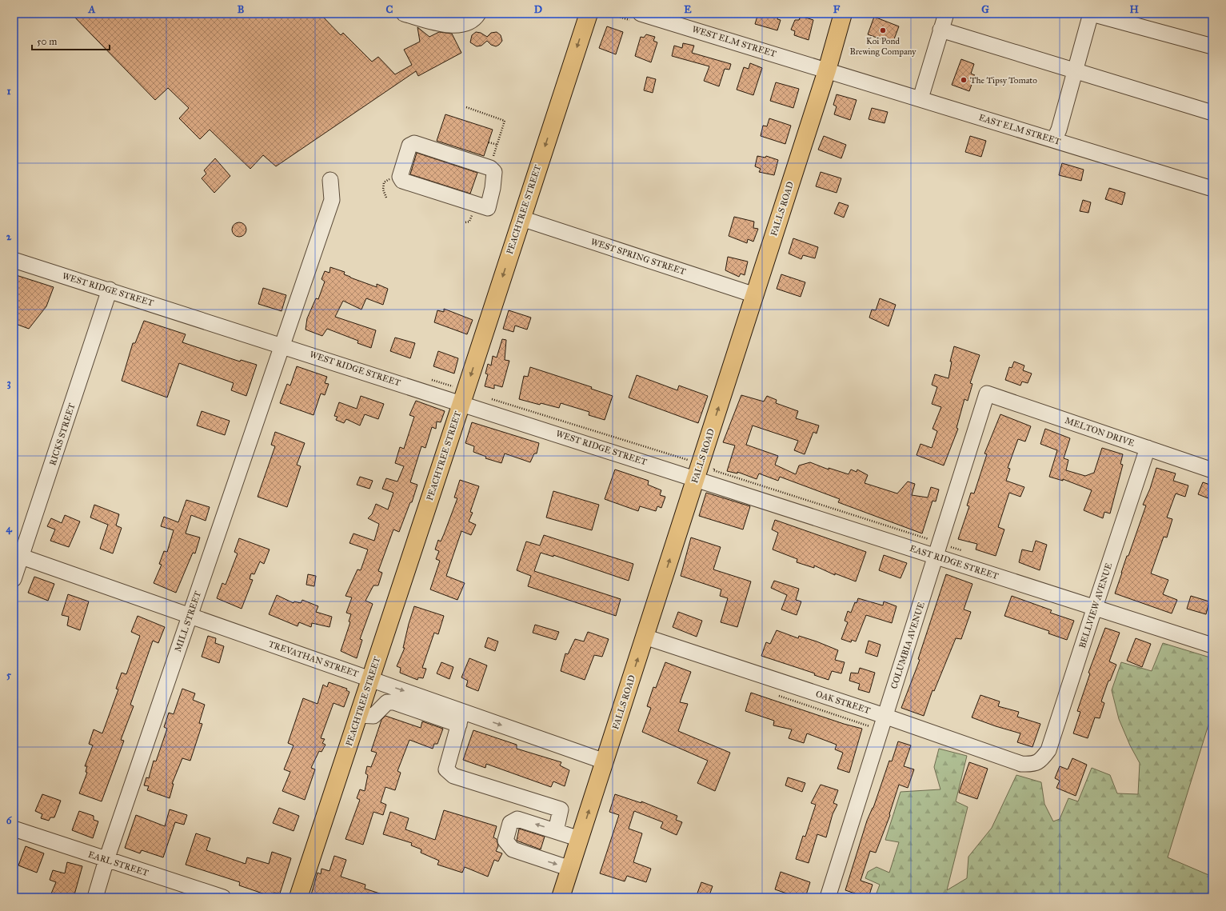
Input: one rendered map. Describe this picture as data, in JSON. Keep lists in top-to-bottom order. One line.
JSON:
{"streets":{"main road":["FALLS ROAD","PEACHTREE STREET"],"street":["WEST ELM STREET","EAST ELM STREET","WEST SPRING STREET","WEST RIDGE STREET","MELTON DRIVE","RICKS STREET","EAST RIDGE STREET","BELLVIEW AVENUE","MILL STREET","COLUMBIA AVENUE","TREVATHAN STREET","OAK STREET","EARL STREET"]},"crossings":[["WEST ELM STREET","EAST ELM STREET"],["WEST ELM STREET","FALLS ROAD"],["EAST ELM STREET","FALLS ROAD"],["FALLS ROAD","WEST SPRING STREET"],["FALLS ROAD","WEST RIDGE STREET"],["FALLS ROAD","EAST RIDGE STREET"],["FALLS ROAD","TREVATHAN STREET"],["FALLS ROAD","OAK STREET"],["PEACHTREE STREET","WEST SPRING STREET"],["PEACHTREE STREET","WEST RIDGE STREET"],["PEACHTREE STREET","TREVATHAN STREET"],["WEST RIDGE STREET","RICKS STREET"],["WEST RIDGE STREET","EAST RIDGE STREET"],["WEST RIDGE STREET","MILL STREET"],["MELTON DRIVE","BELLVIEW AVENUE"],["MELTON DRIVE","COLUMBIA AVENUE"],["RICKS STREET","TREVATHAN STREET"],["EAST RIDGE STREET","BELLVIEW AVENUE"],["EAST RIDGE STREET","COLUMBIA AVENUE"],["BELLVIEW AVENUE","OAK STREET"],["MILL STREET","TREVATHAN STREET"],["MILL STREET","EARL STREET"],["COLUMBIA AVENUE","OAK STREET"]],"one_way":["FALLS ROAD","PEACHTREE STREET"],"places":["Koi Pond Brewing Company","The Tipsy Tomato"],"scale_bar":"50 m","grid":{"columns":["A","B","C","D","E","F","G","H"],"rows":["1","2","3","4","5","6"]}}
